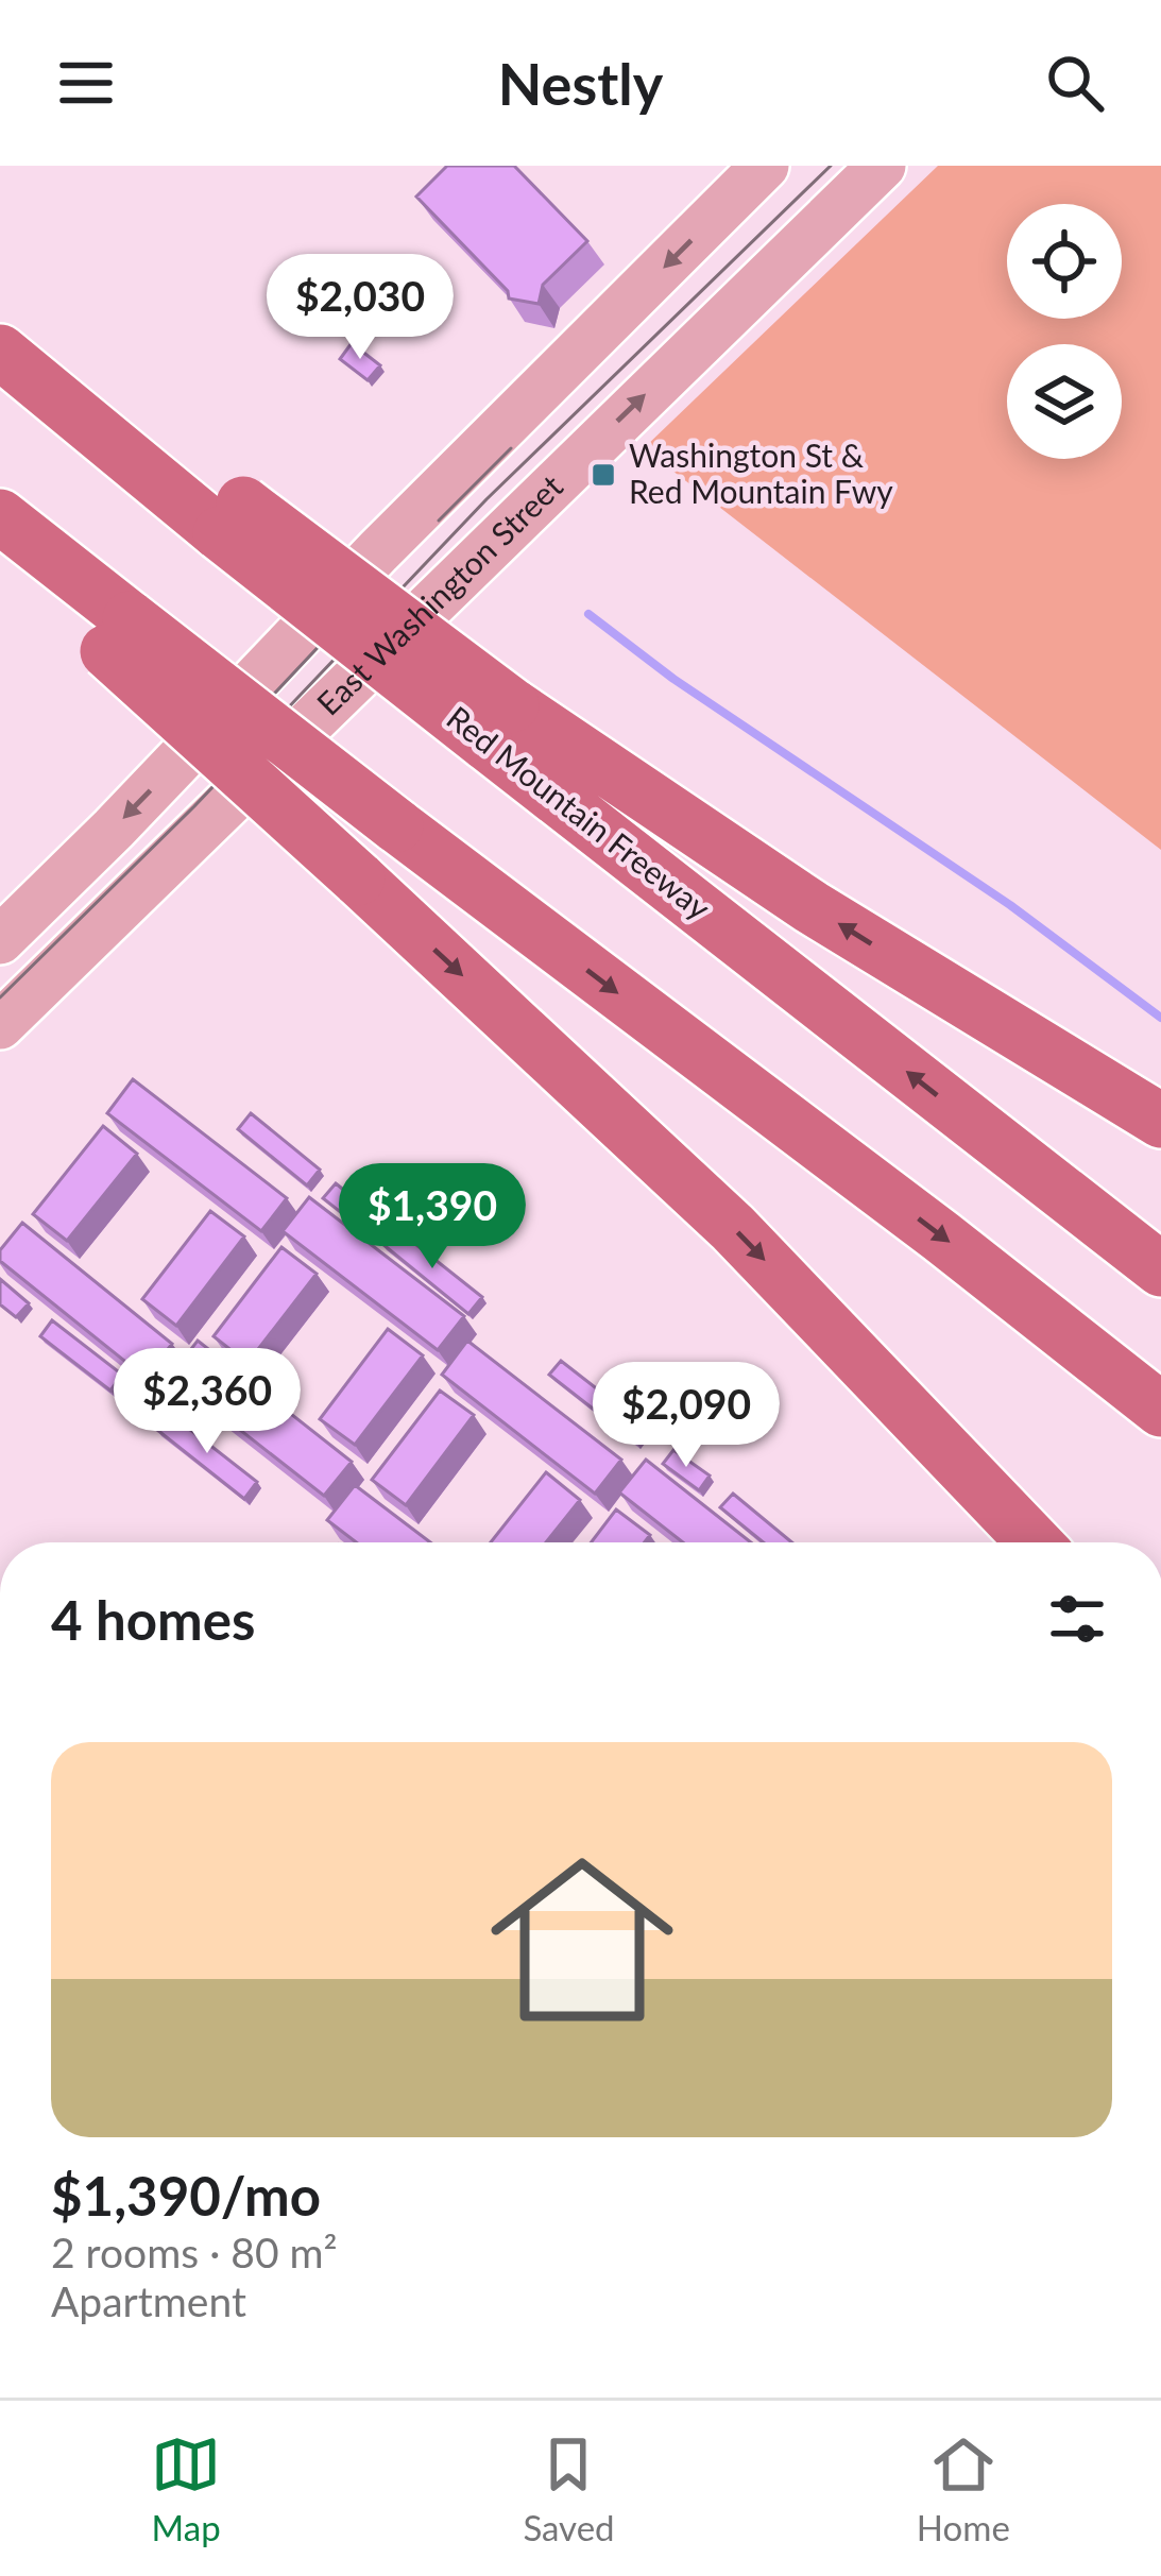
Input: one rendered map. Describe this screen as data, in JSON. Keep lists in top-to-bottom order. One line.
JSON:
{"streets":{"highway":["Red Mountain Freeway"],"main road":["East Washington Street"]},"places":{"transit":["Washington St & Red Mountain Fwy"]},"page":{"header":"Nestly","price":["$2,030","$1,390","$2,360","$2,090"],"heading":"4 homes","list":[{"name":"$1,390/mo","note":"2 rooms · 80 m² · Apartment"}],"tabs":["Map","Saved","Home"]}}
